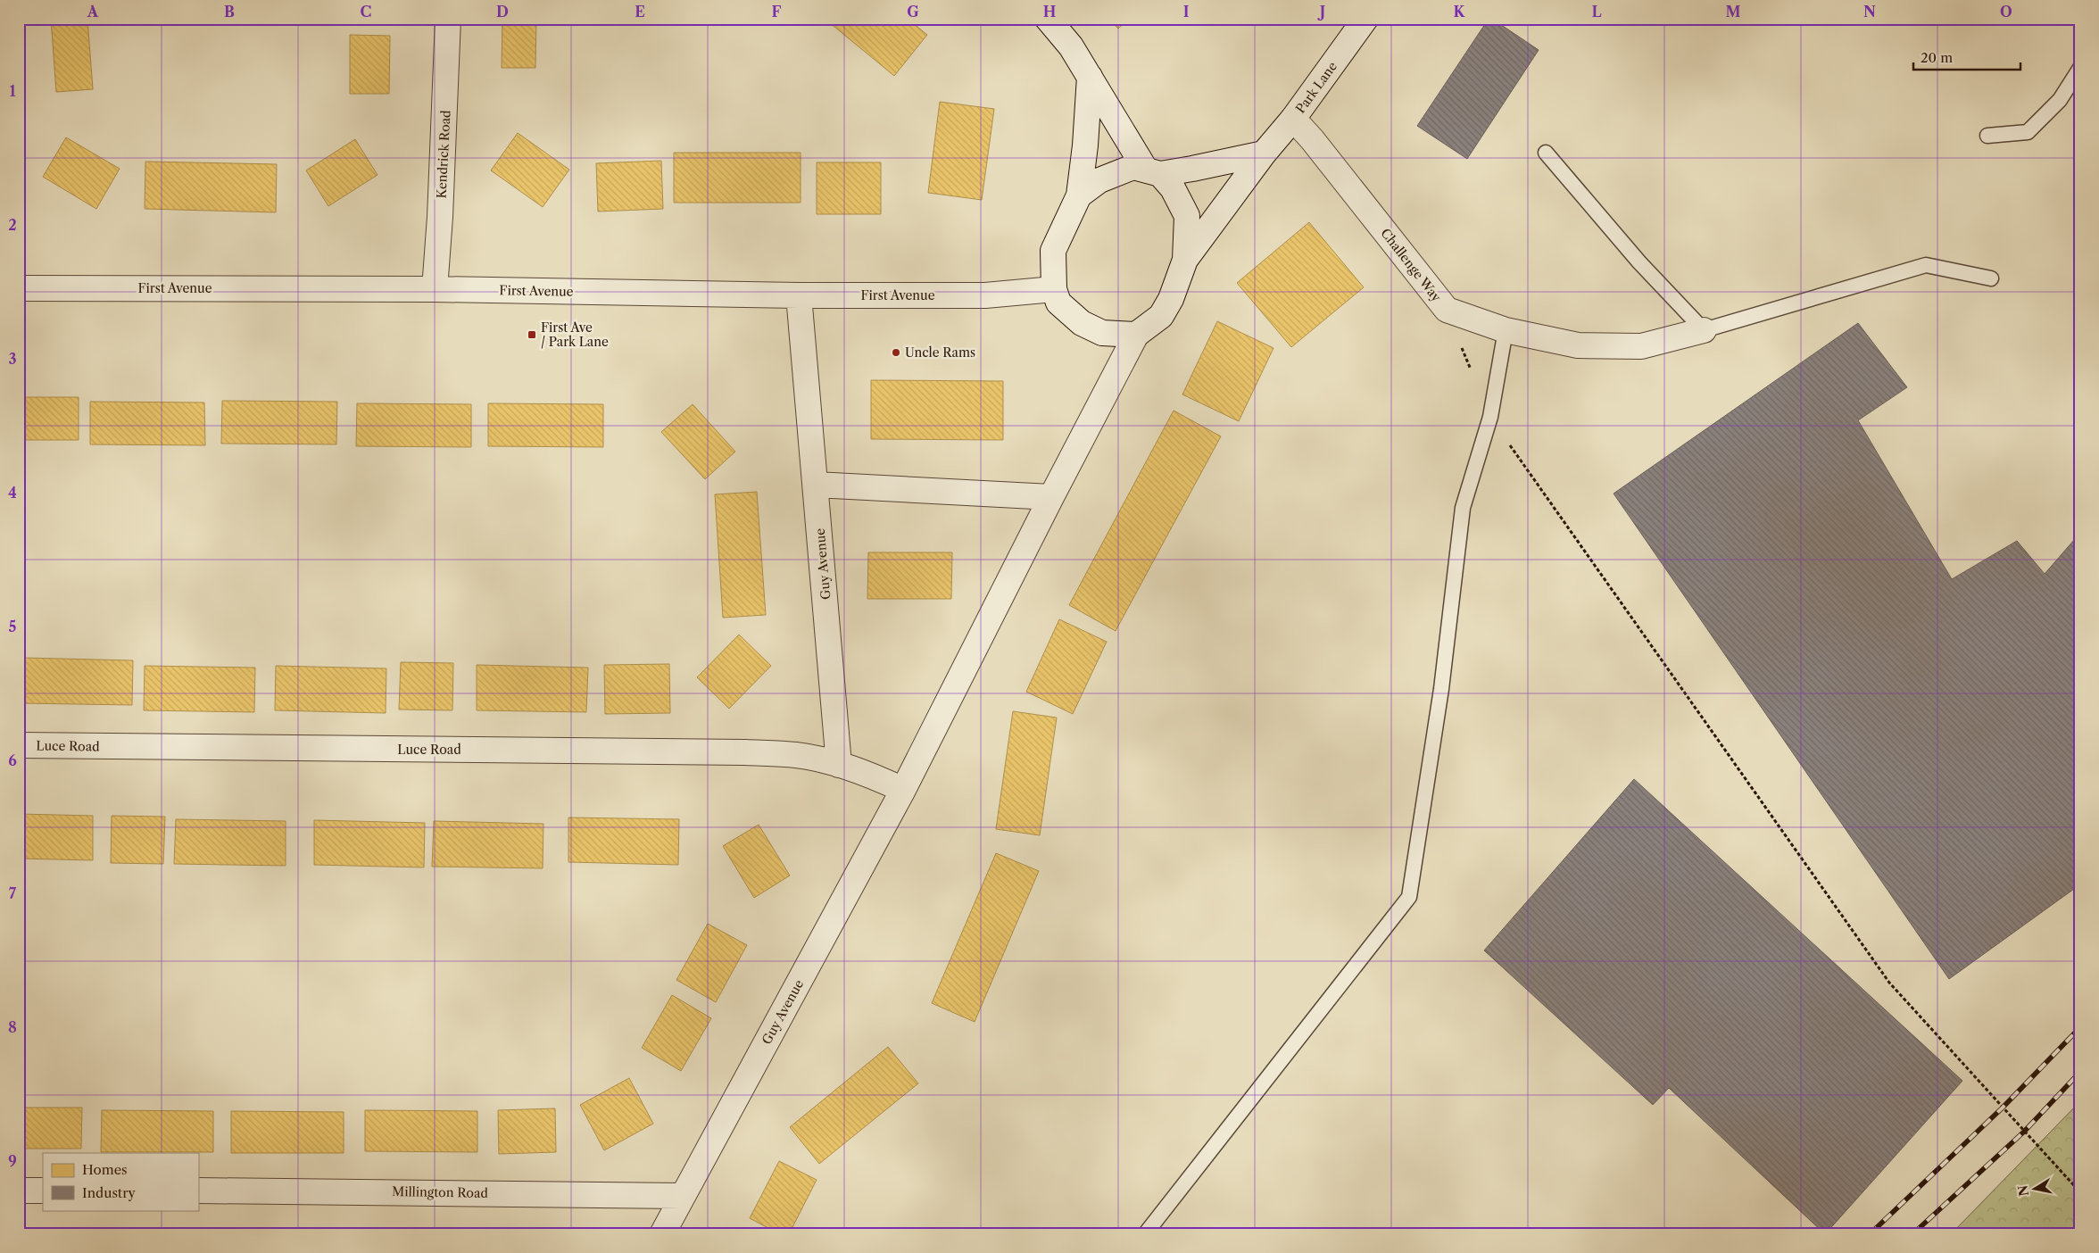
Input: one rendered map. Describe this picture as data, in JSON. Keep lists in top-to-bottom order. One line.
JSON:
{"streets":{"street":["Park Lane","Kendrick Road","Challenge Way","First Avenue","Guy Avenue","Luce Road","Millington Road"]},"crossings":[["Park Lane","Challenge Way"],["Park Lane","First Avenue"],["Park Lane","Guy Avenue"],["Kendrick Road","First Avenue"],["First Avenue","Guy Avenue"],["Guy Avenue","Luce Road"],["Guy Avenue","Millington Road"]],"places":{"transit":["First Ave / Park Lane"],"other":["Uncle Rams"]},"legend":["Homes","Industry"],"scale_bar":"20 m","north":"left","grid":{"columns":["A","B","C","D","E","F","G","H","I","J","K","L","M","N","O"],"rows":["1","2","3","4","5","6","7","8","9"]}}
